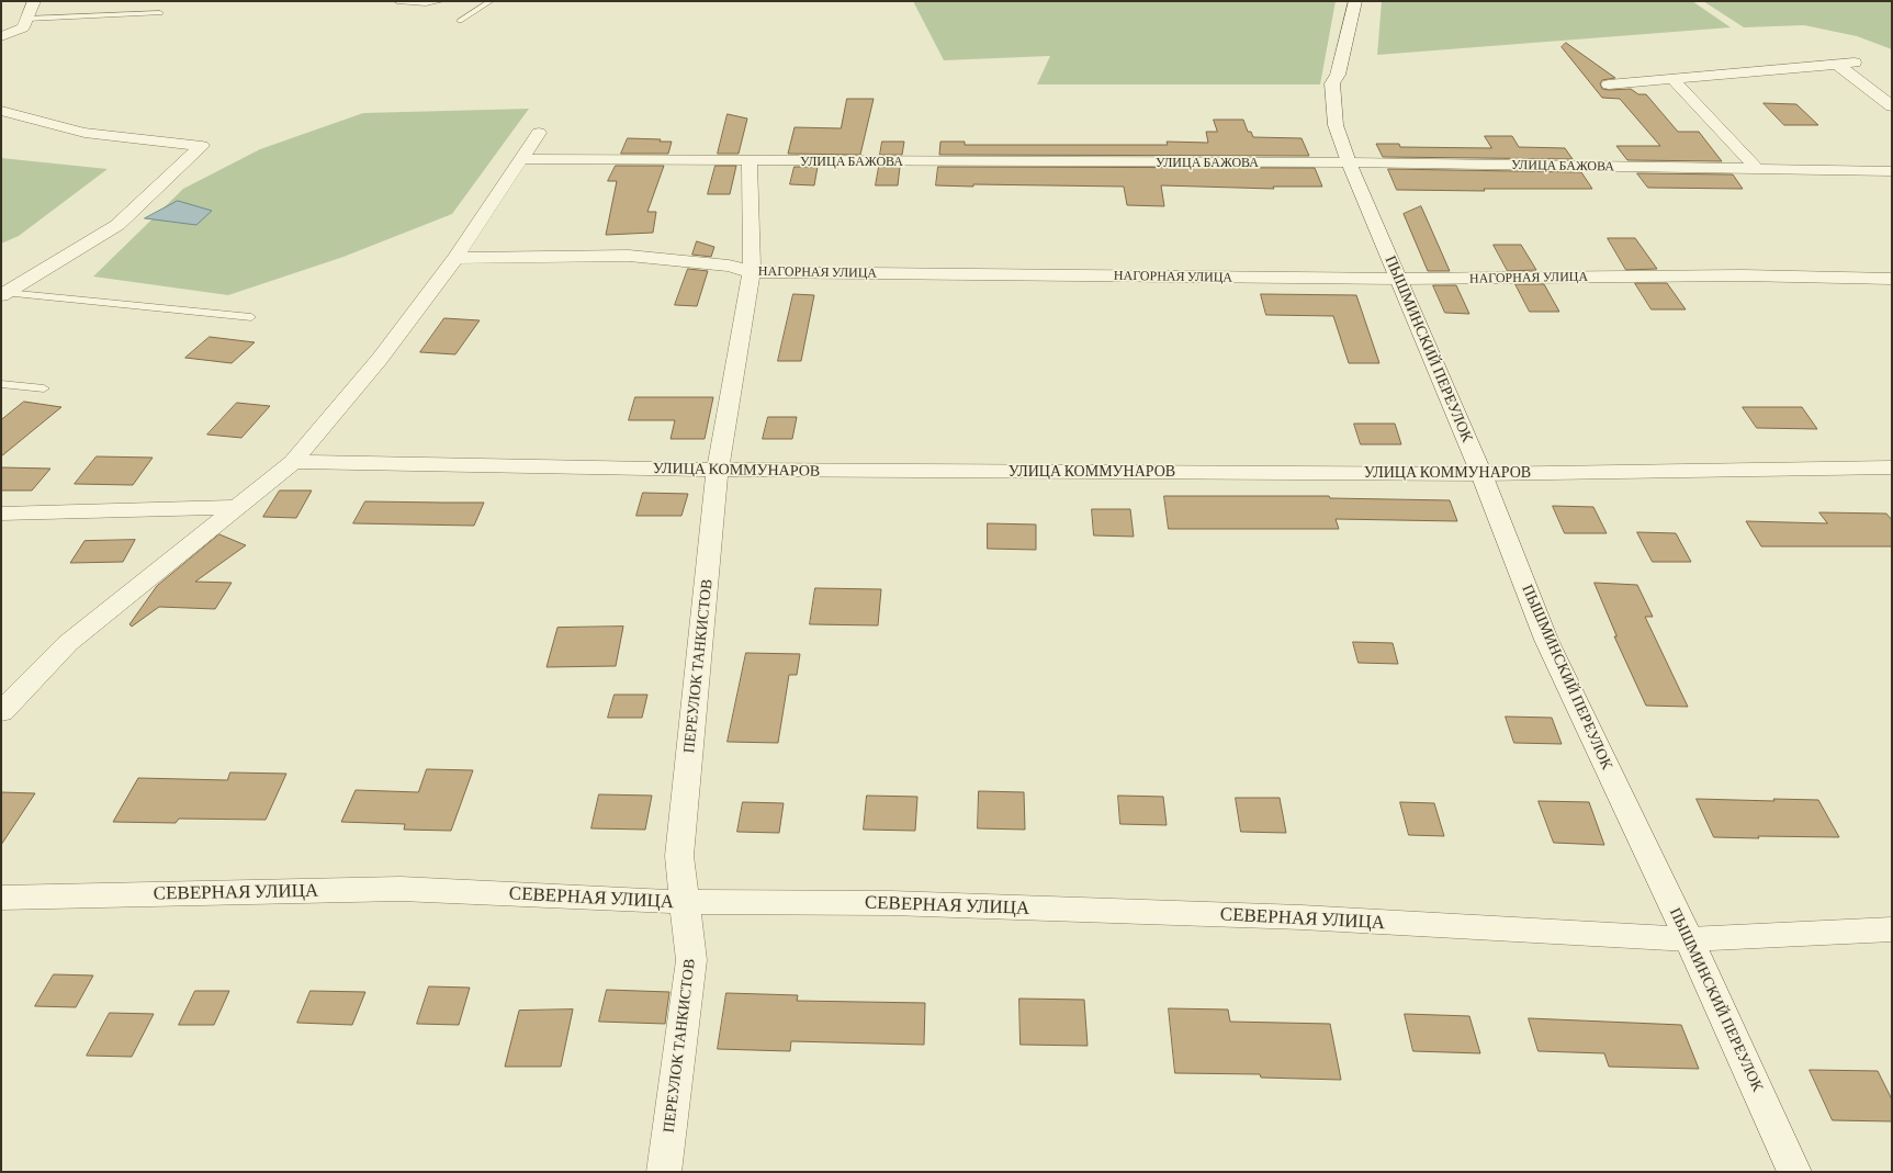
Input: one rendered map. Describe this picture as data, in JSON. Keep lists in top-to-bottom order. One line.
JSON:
{"streets":{"street":["УЛИЦА БАЖОВА","НАГОРНАЯ УЛИЦА","ПЫШМИНСКИЙ ПЕРЕУЛОК","УЛИЦА КОММУНАРОВ","ПЕРЕУЛОК ТАНКИСТОВ","СЕВЕРНАЯ УЛИЦА"]},"crossings":[["УЛИЦА БАЖОВА","ПЫШМИНСКИЙ ПЕРЕУЛОК"],["УЛИЦА БАЖОВА","ПЕРЕУЛОК ТАНКИСТОВ"],["НАГОРНАЯ УЛИЦА","ПЫШМИНСКИЙ ПЕРЕУЛОК"],["НАГОРНАЯ УЛИЦА","ПЕРЕУЛОК ТАНКИСТОВ"],["ПЫШМИНСКИЙ ПЕРЕУЛОК","УЛИЦА КОММУНАРОВ"],["ПЫШМИНСКИЙ ПЕРЕУЛОК","СЕВЕРНАЯ УЛИЦА"],["УЛИЦА КОММУНАРОВ","ПЕРЕУЛОК ТАНКИСТОВ"],["ПЕРЕУЛОК ТАНКИСТОВ","СЕВЕРНАЯ УЛИЦА"]]}
